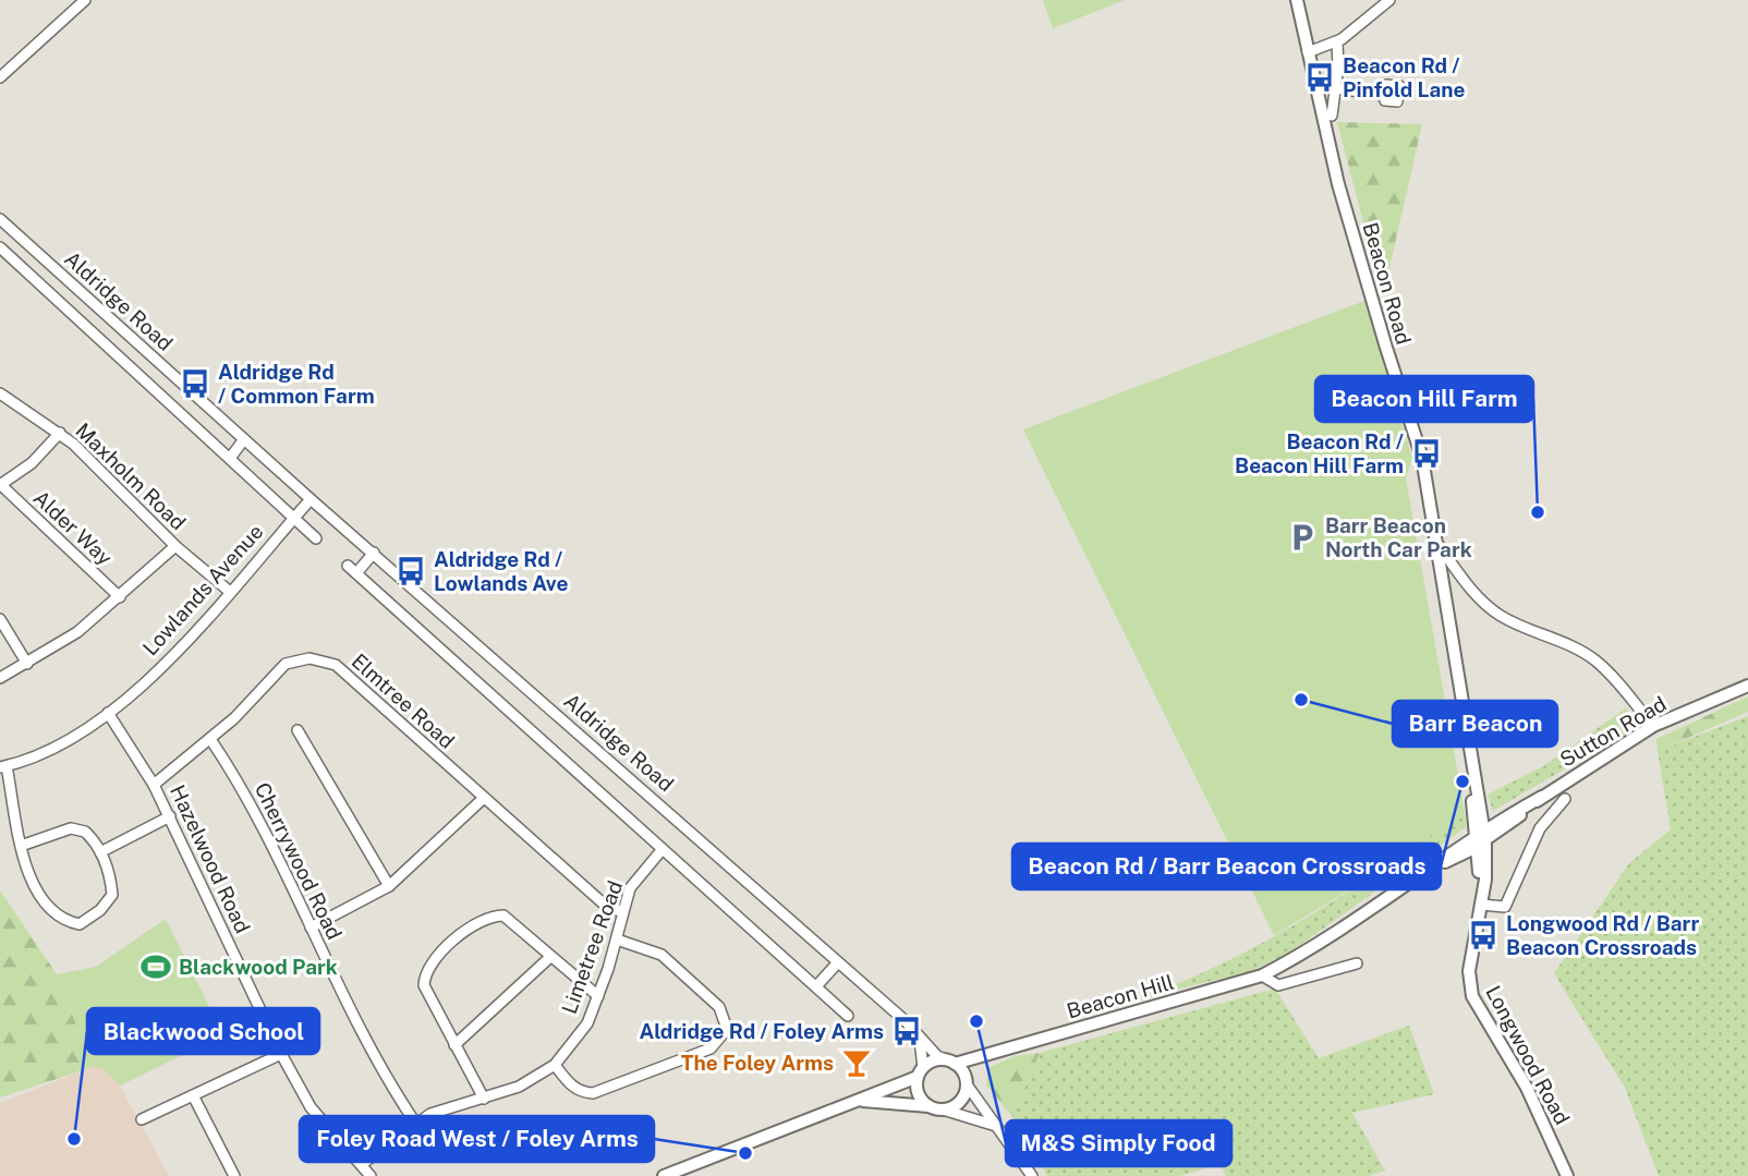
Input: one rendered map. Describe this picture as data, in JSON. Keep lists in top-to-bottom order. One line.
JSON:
{"streets":{"main road":["Beacon Road","Sutton Road","Beacon Hill","Longwood Road"],"street":["Aldridge Road","Maxholm Road","Alder Way","Lowlands Avenue","Elmtree Road","Hazelwood Road","Cherrywood Road","Limetree Road"]},"crossings":[["Beacon Road","Sutton Road"],["Beacon Road","Beacon Hill"],["Beacon Road","Longwood Road"],["Aldridge Road","Lowlands Avenue"],["Aldridge Road","Beacon Hill"],["Maxholm Road","Lowlands Avenue"],["Lowlands Avenue","Hazelwood Road"],["Elmtree Road","Hazelwood Road"],["Elmtree Road","Cherrywood Road"],["Elmtree Road","Limetree Road"],["Sutton Road","Beacon Hill"],["Sutton Road","Longwood Road"],["Hazelwood Road","Limetree Road"],["Cherrywood Road","Limetree Road"],["Beacon Hill","Longwood Road"]],"places":{"bus stop":["Beacon Rd / Pinfold Lane","Aldridge Rd / Common Farm","Beacon Rd / Beacon Hill Farm","Aldridge Rd / Lowlands Ave","Longwood Rd / Barr Beacon Crossroads","Aldridge Rd / Foley Arms"],"other":["Beacon Hill Farm","Barr Beacon","Beacon Rd / Barr Beacon Crossroads","M&S Simply Food","Blackwood School","Foley Road West / Foley Arms"],"parking":["Barr Beacon North Car Park"],"sports":["Blackwood Park"],"bar":["The Foley Arms"]}}
